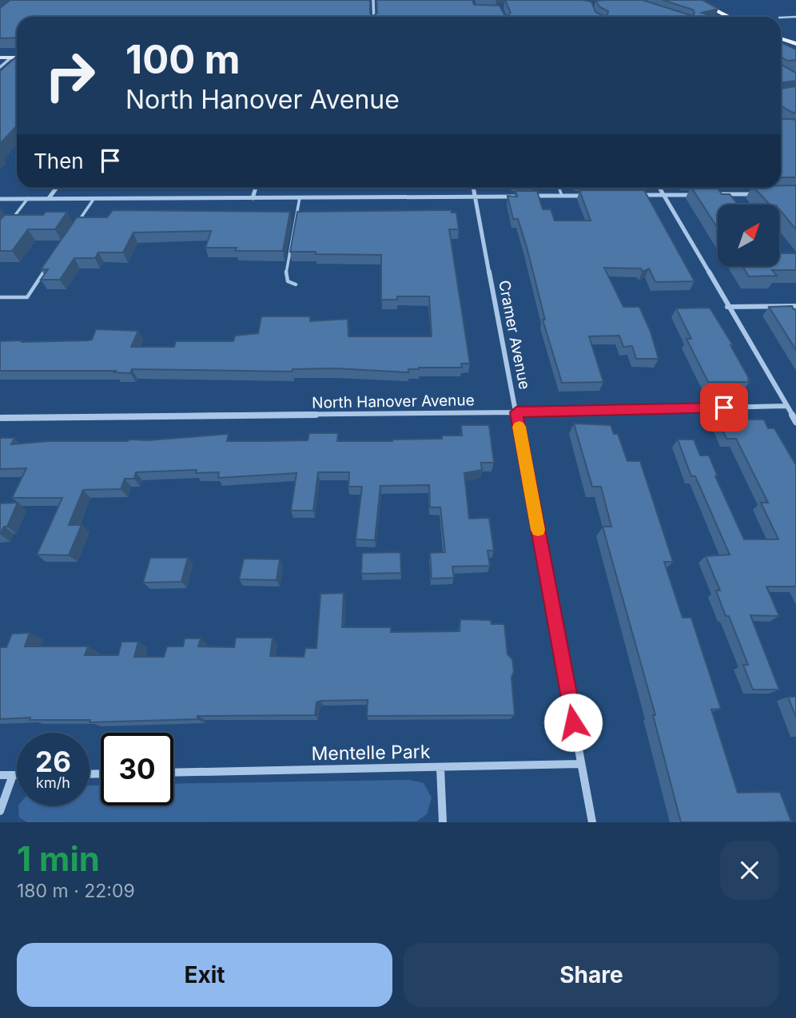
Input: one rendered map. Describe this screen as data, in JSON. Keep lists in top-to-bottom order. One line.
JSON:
{"streets":{"street":["Cramer Avenue","North Hanover Avenue","Mentelle Park"]},"crossings":[["Cramer Avenue","North Hanover Avenue"],["Cramer Avenue","Mentelle Park"]],"north":"top right","page":{"turn":["100 m","North Hanover Avenue"],"then":"Then","speed":"26 km/h","limit":"30","heading":["1 min","180 m · 22:09"],"buttons":["Exit","Share"]}}
